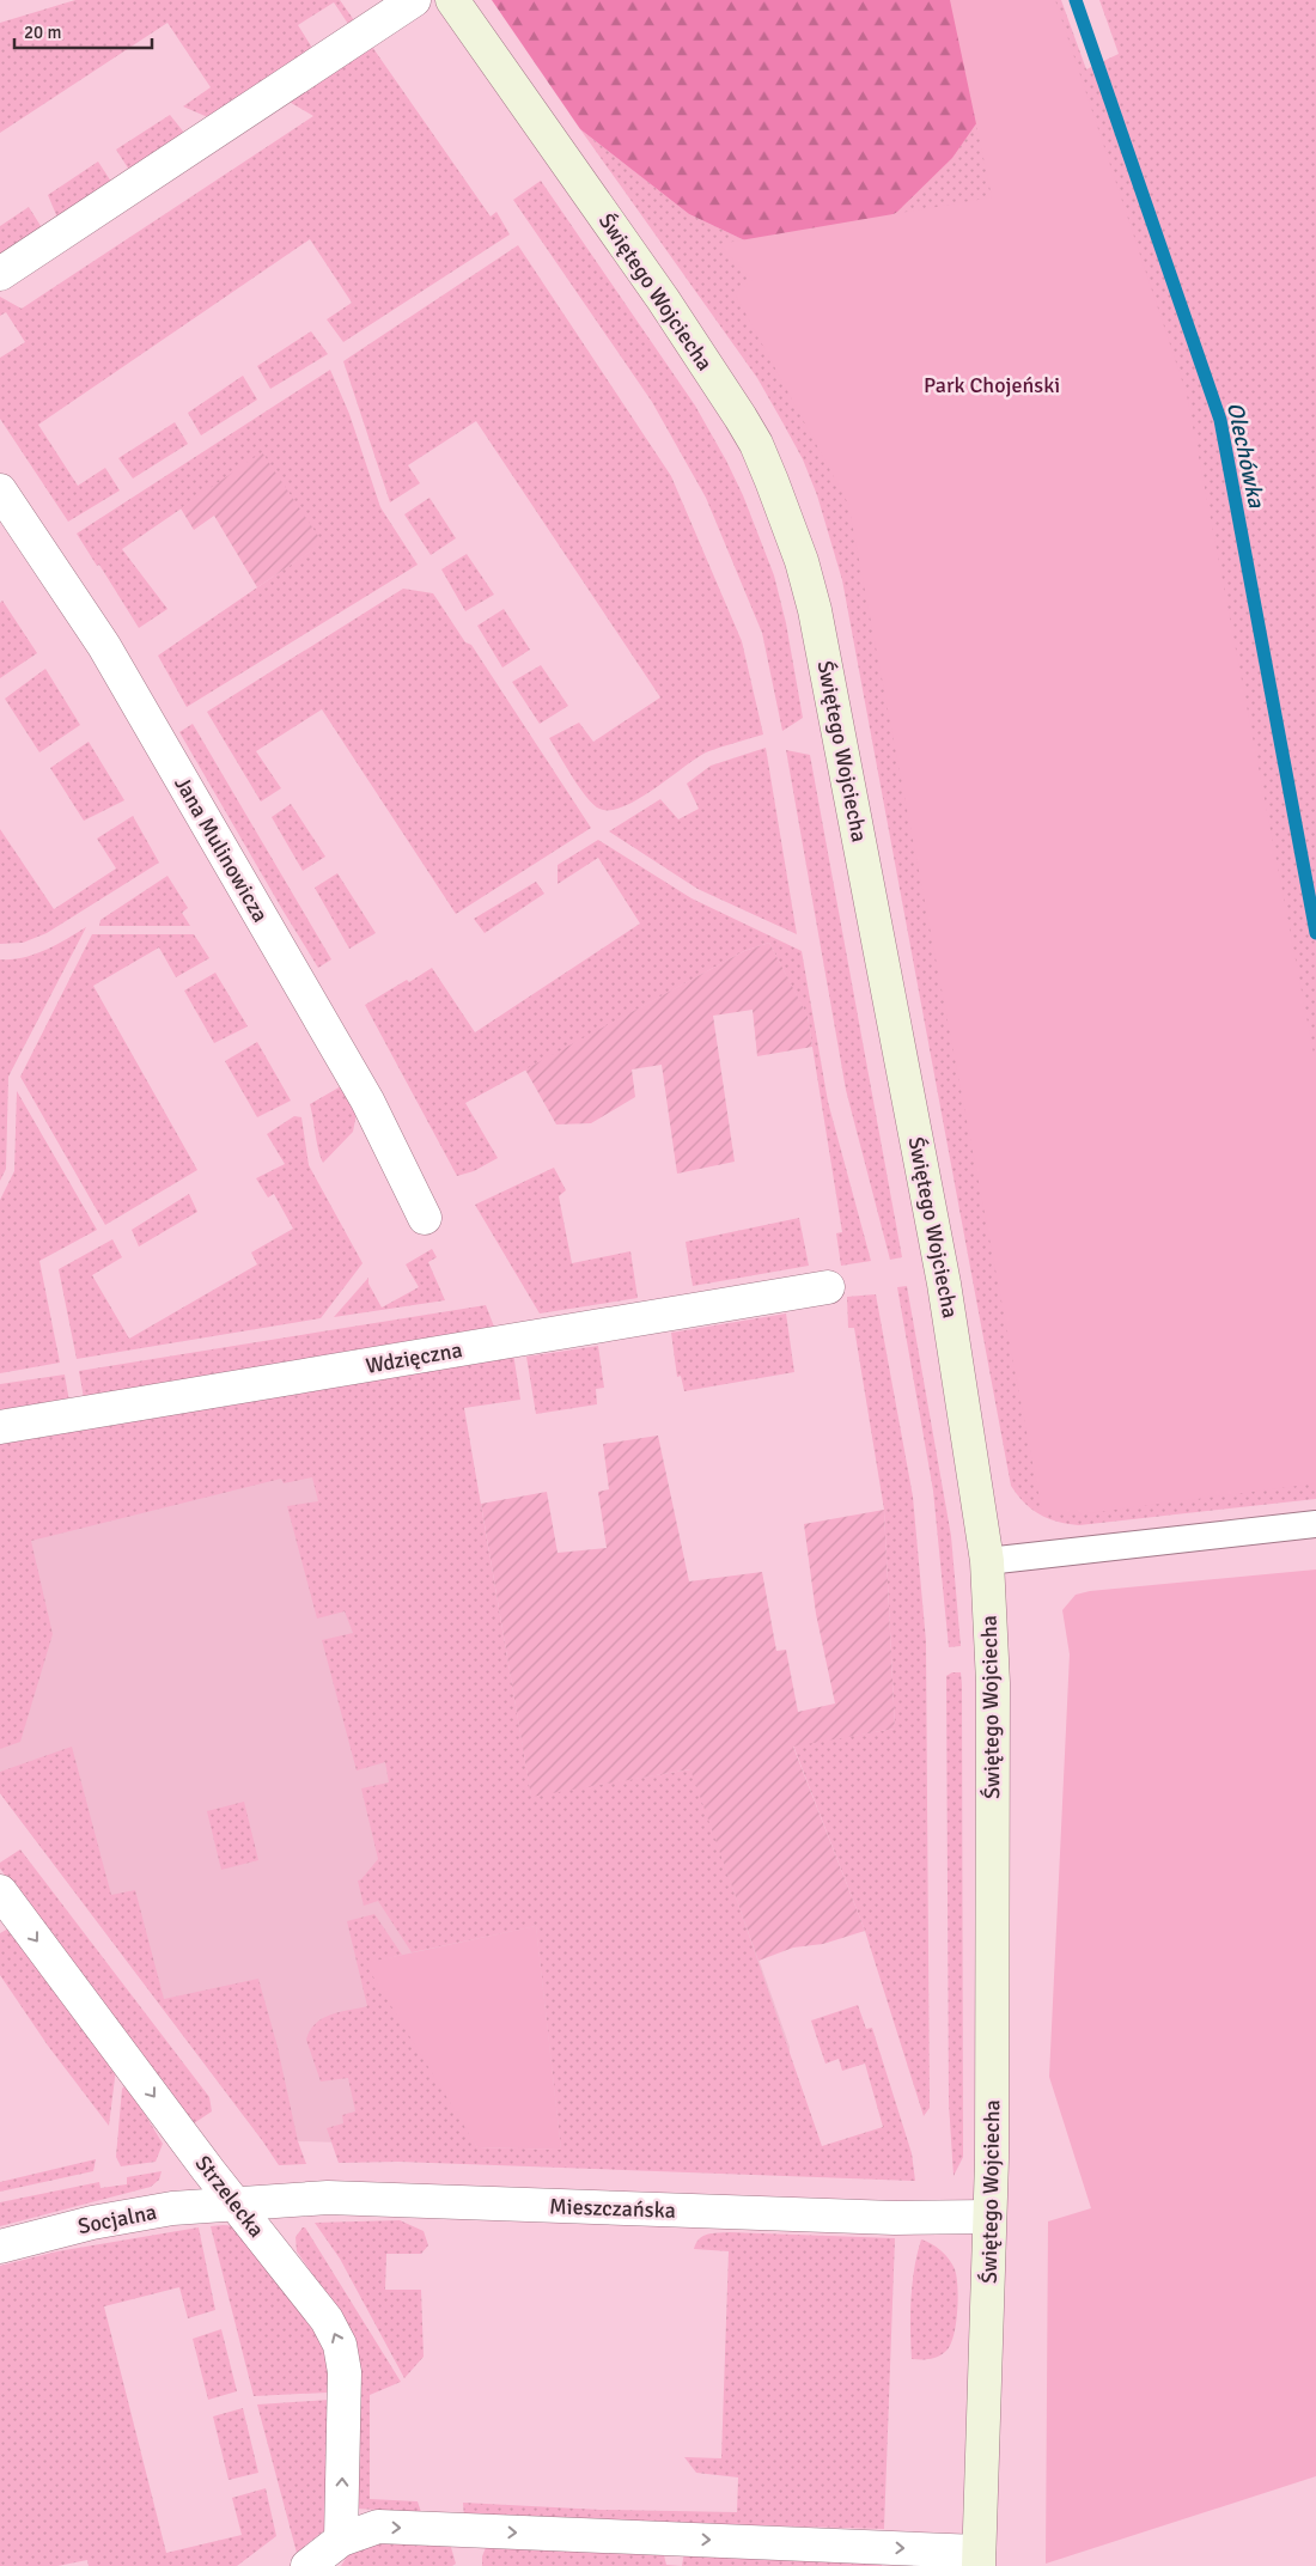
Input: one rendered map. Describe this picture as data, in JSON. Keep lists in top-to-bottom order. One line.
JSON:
{"streets":{"street":["Świętego Wojciecha","Jana Mulinowicza","Wdzięczna","Strzelecka","Mieszczańska","Socjalna"]},"crossings":[["Świętego Wojciecha","Mieszczańska"],["Strzelecka","Mieszczańska"],["Strzelecka","Socjalna"],["Mieszczańska","Socjalna"]],"water":["Olechówka"],"parks":["Park Chojeński"],"scale_bar":"20 m"}
